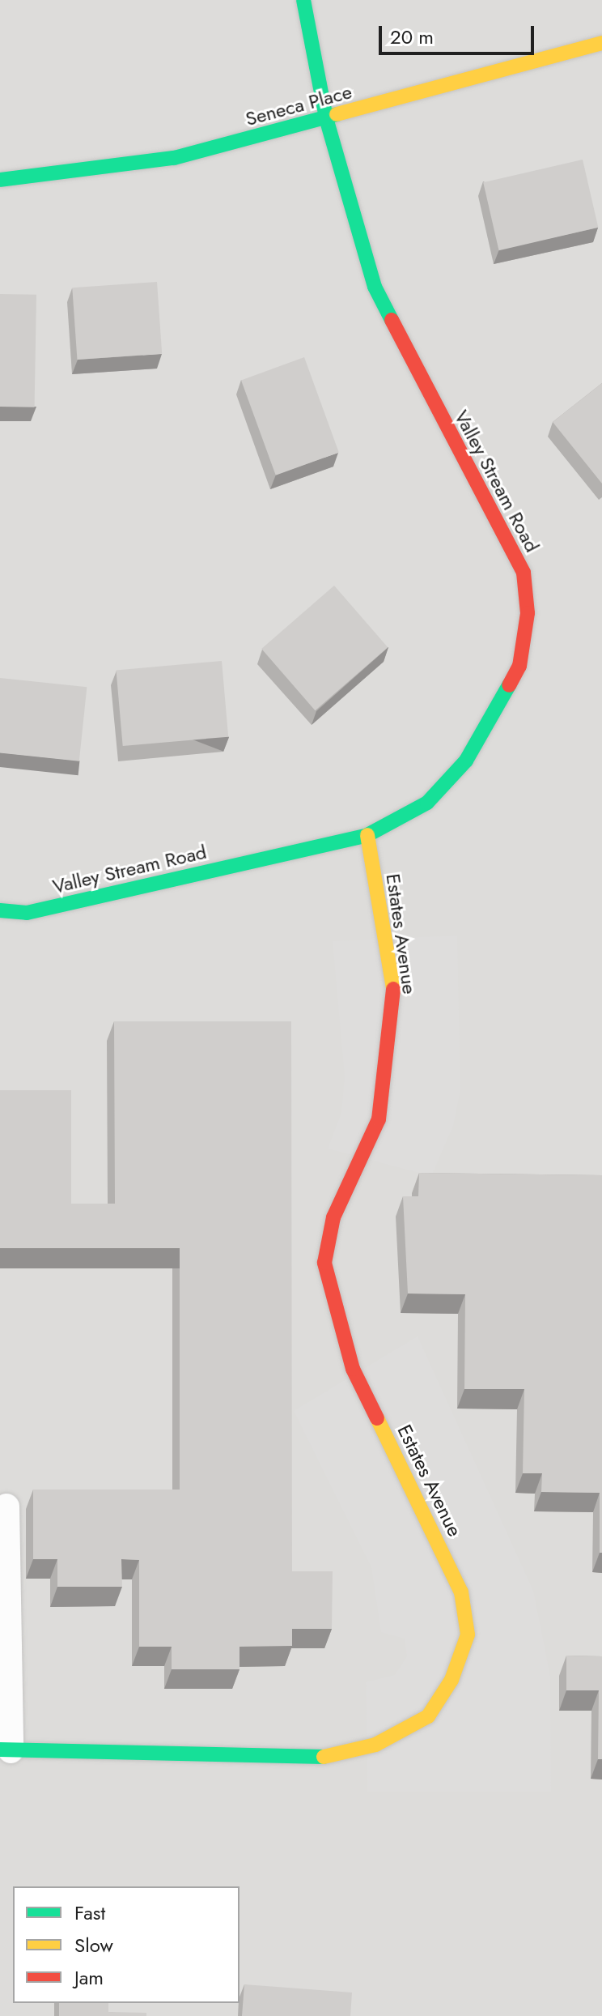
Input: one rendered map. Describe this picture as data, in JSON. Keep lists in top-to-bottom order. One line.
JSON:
{"streets":{"street":["Seneca Place","Valley Stream Road","Estates Avenue"]},"crossings":[["Seneca Place","Valley Stream Road"],["Valley Stream Road","Estates Avenue"]],"legend":["Fast","Slow","Jam"],"scale_bar":"20 m"}
